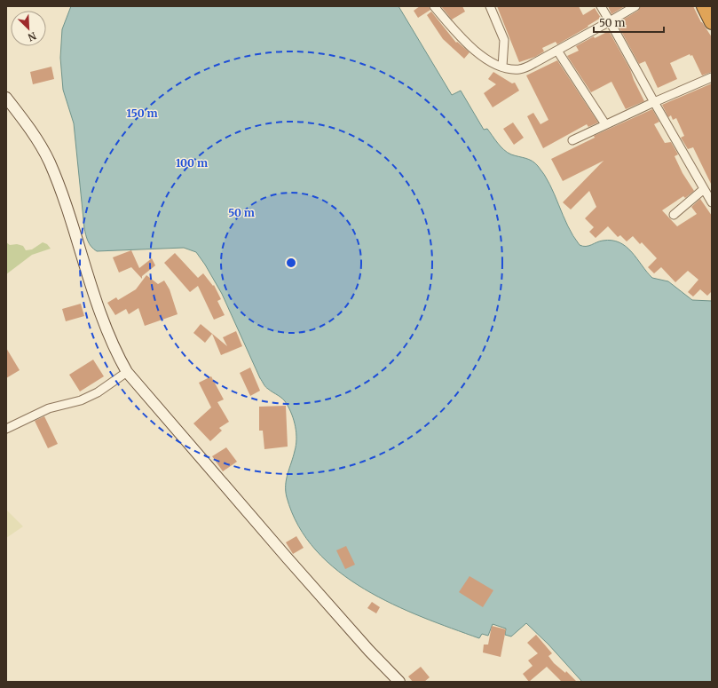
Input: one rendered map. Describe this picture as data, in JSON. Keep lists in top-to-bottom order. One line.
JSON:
{"scale_bar":"50 m","north":"bottom right","rings":["150 m","100 m","50 m"]}
